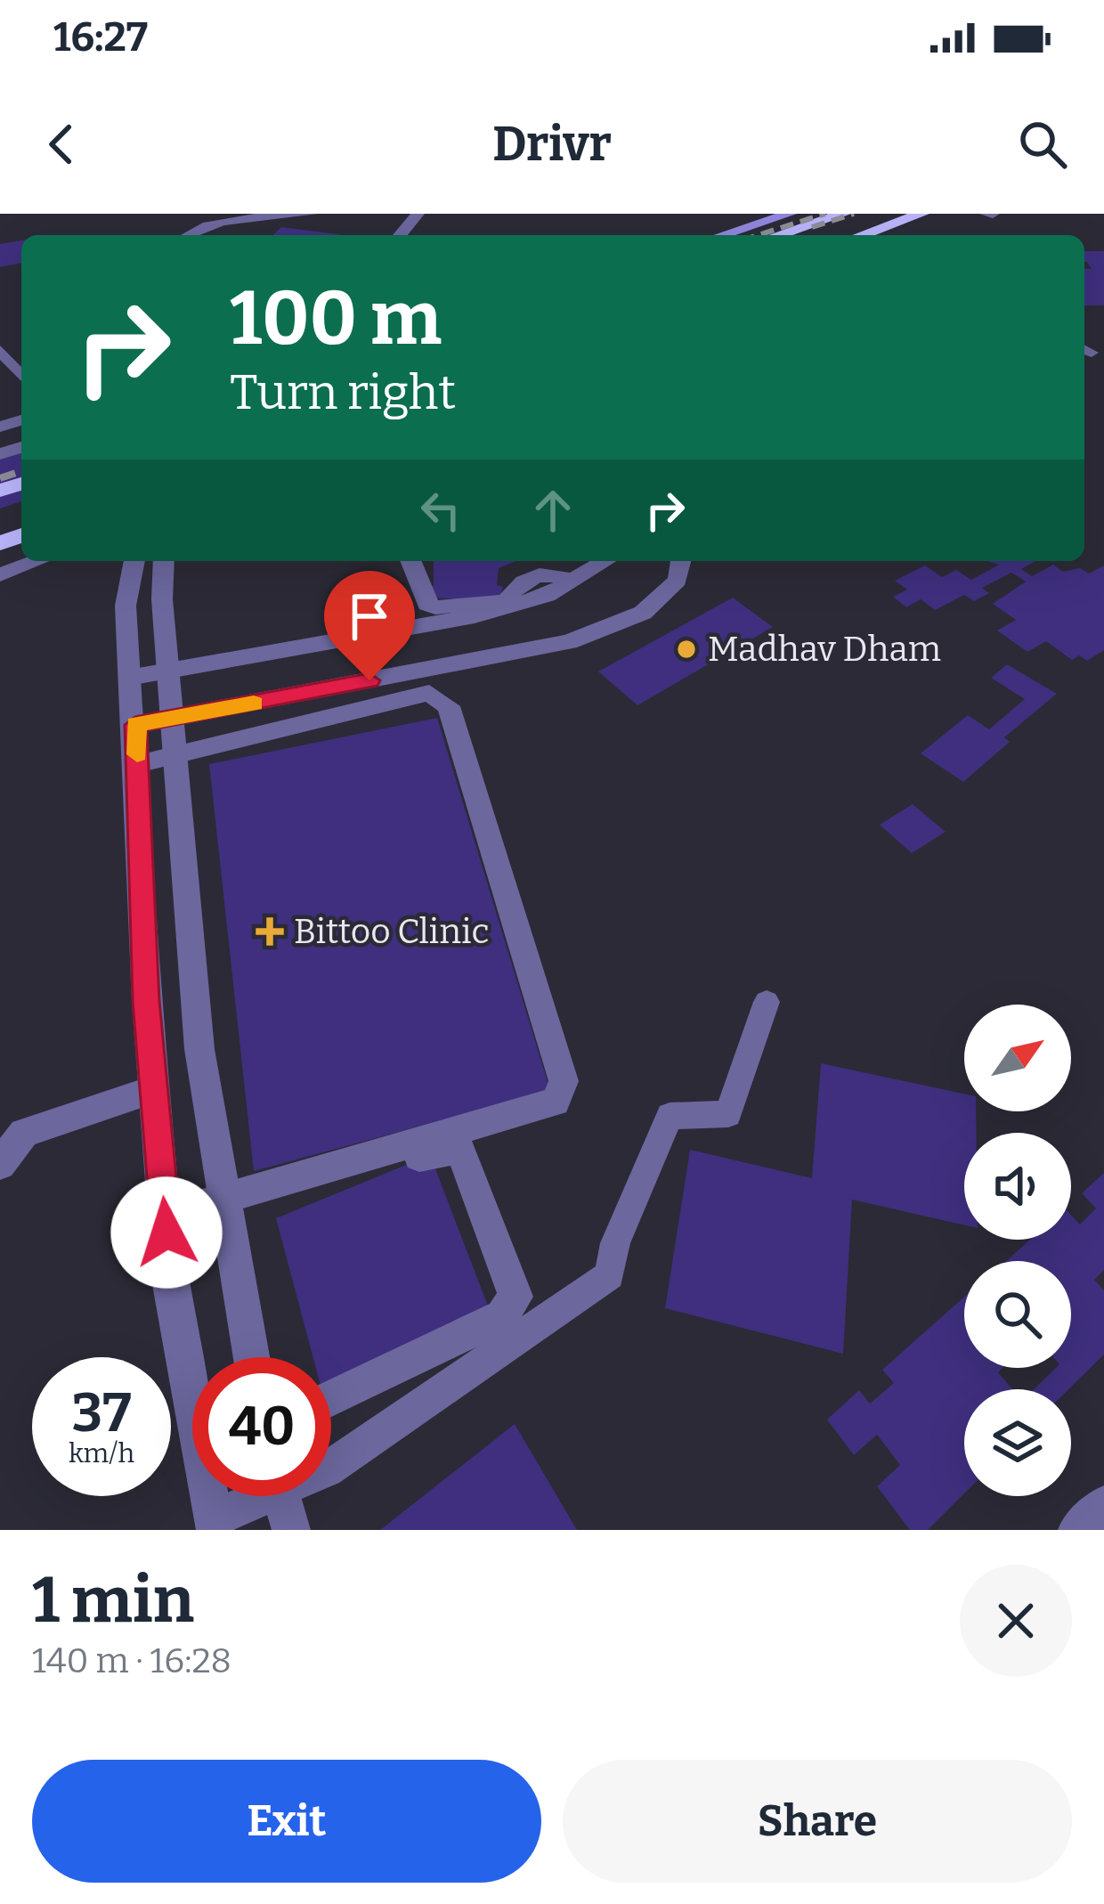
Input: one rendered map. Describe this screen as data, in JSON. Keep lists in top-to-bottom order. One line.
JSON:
{"places":{"other":["Madhav Dham"],"health":["Bittoo Clinic"]},"north":"top right","page":{"status":"16:27","header":"Drivr","turn":["100 m","Turn right"],"speed":"37 km/h","limit":"40","heading":["1 min","140 m · 16:28"],"buttons":["Exit","Share"]}}
